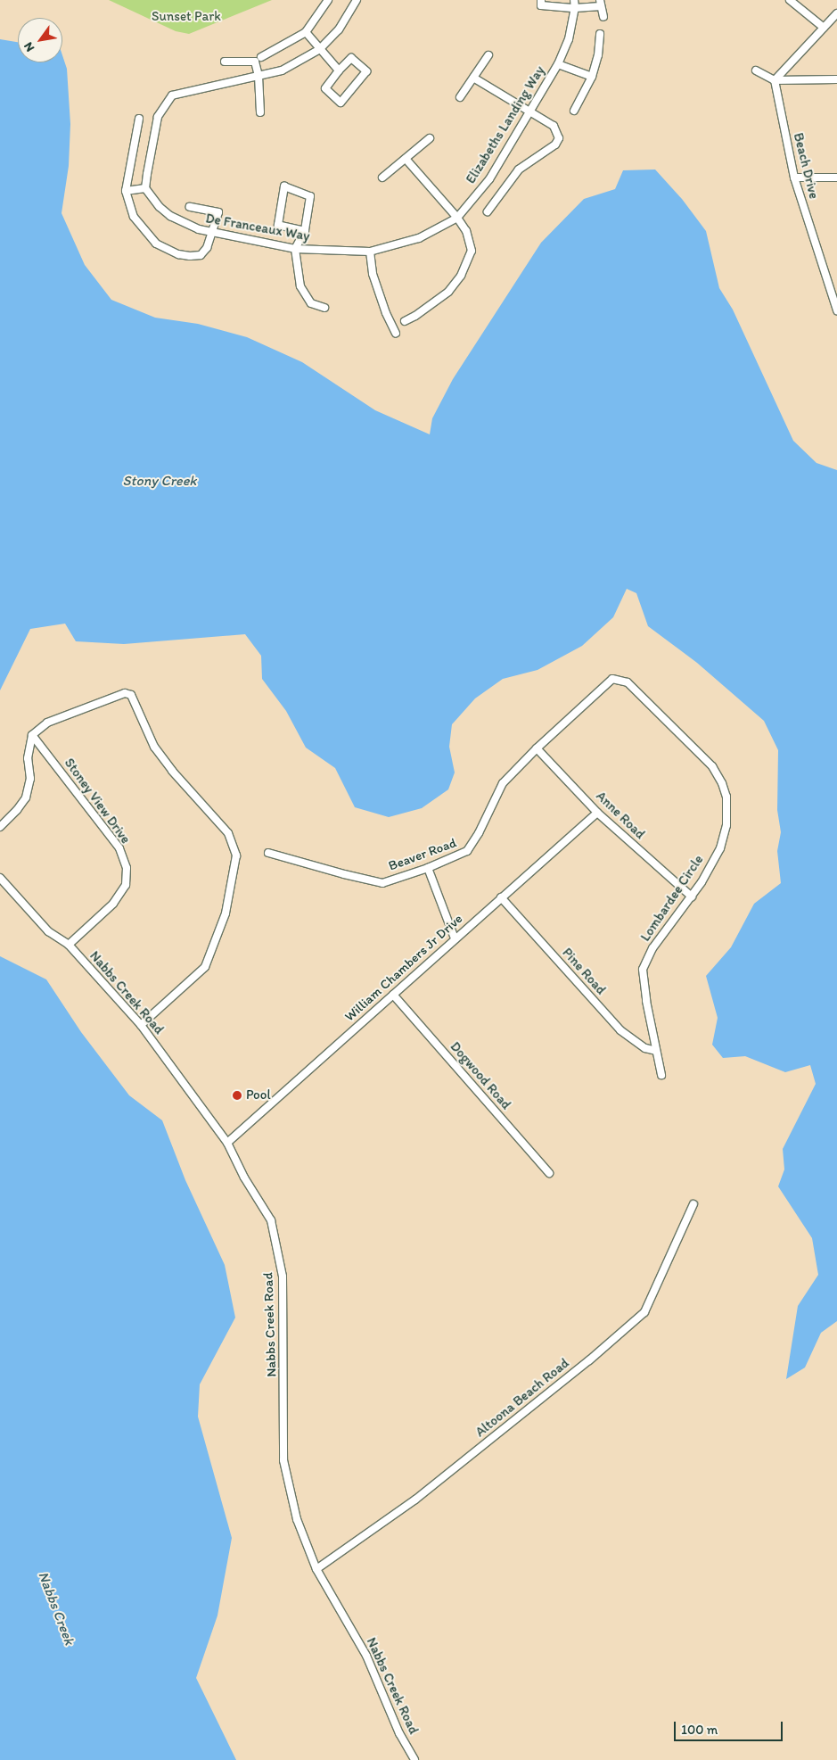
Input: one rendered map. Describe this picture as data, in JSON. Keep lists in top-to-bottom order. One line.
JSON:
{"streets":{"street":["Elizabeths Landing Way","Beach Drive","De Franceaux Way","Stoney View Drive","Anne Road","Beaver Road","Lombardee Circle","William Chambers Jr Drive","Pine Road","Nabbs Creek Road","Dogwood Road","Altoona Beach Road"]},"crossings":[["Elizabeths Landing Way","De Franceaux Way"],["Stoney View Drive","Nabbs Creek Road"],["Anne Road","Beaver Road"],["Anne Road","Lombardee Circle"],["Anne Road","William Chambers Jr Drive"],["Beaver Road","Lombardee Circle"],["Lombardee Circle","Pine Road"],["William Chambers Jr Drive","Pine Road"],["William Chambers Jr Drive","Nabbs Creek Road"],["William Chambers Jr Drive","Dogwood Road"],["Nabbs Creek Road","Altoona Beach Road"]],"water":["Stony Creek","Nabbs Creek"],"parks":["Sunset Park"],"places":["Pool"],"scale_bar":"100 m","north":"bottom left"}
